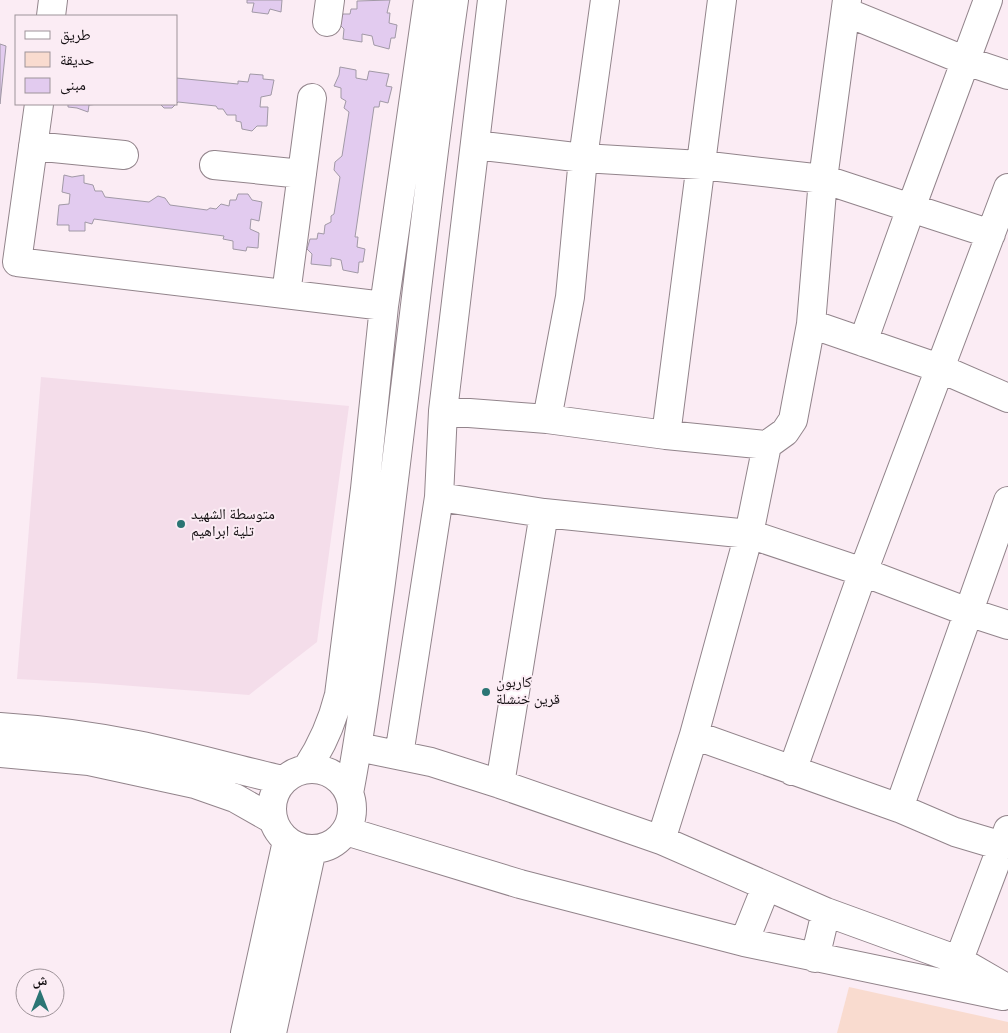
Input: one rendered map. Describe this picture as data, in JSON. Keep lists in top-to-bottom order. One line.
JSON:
{"places":["متوسطة الشهيد تلية ابراهيم","كاربون قرين خنشلة"],"legend":["طريق","حديقة","مبنى"],"north":"top"}
